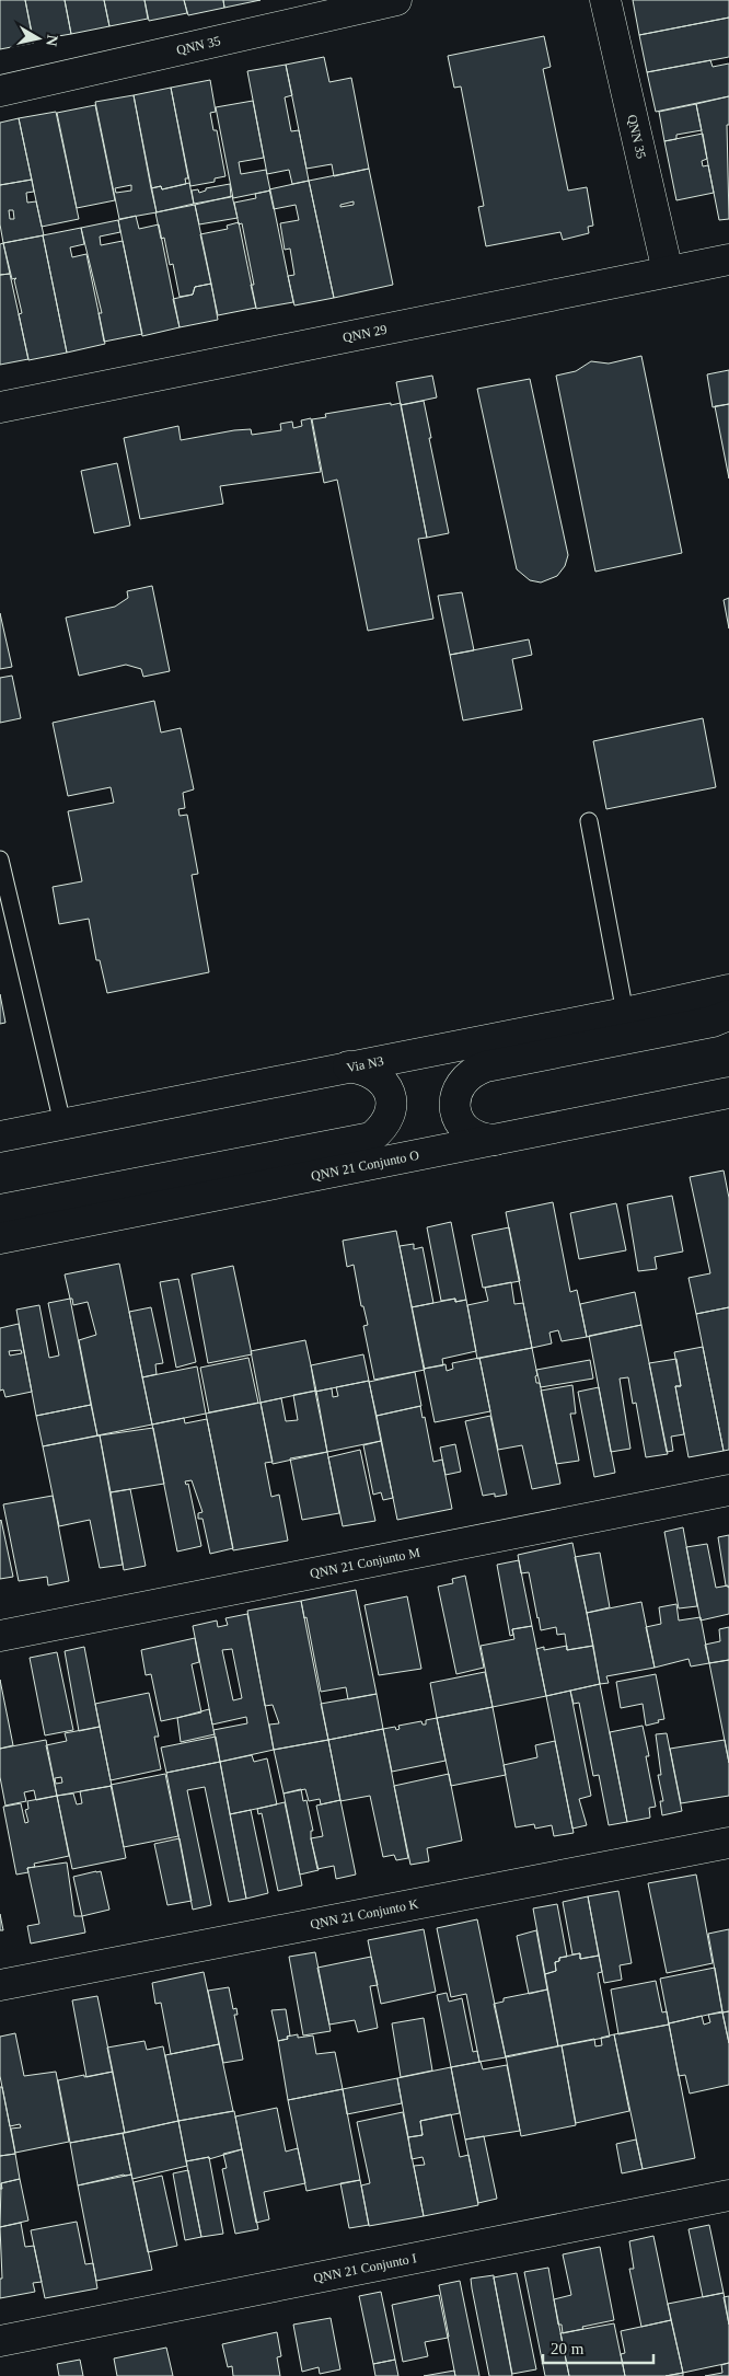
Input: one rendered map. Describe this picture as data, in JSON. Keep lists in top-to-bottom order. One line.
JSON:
{"streets":{"street":["QNN 35","QNN 29","Via N3","QNN 21 Conjunto O","QNN 21 Conjunto M","QNN 21 Conjunto K","QNN 21 Conjunto I"]},"crossings":[["QNN 35","QNN 29"]],"scale_bar":"20 m","north":"right"}
